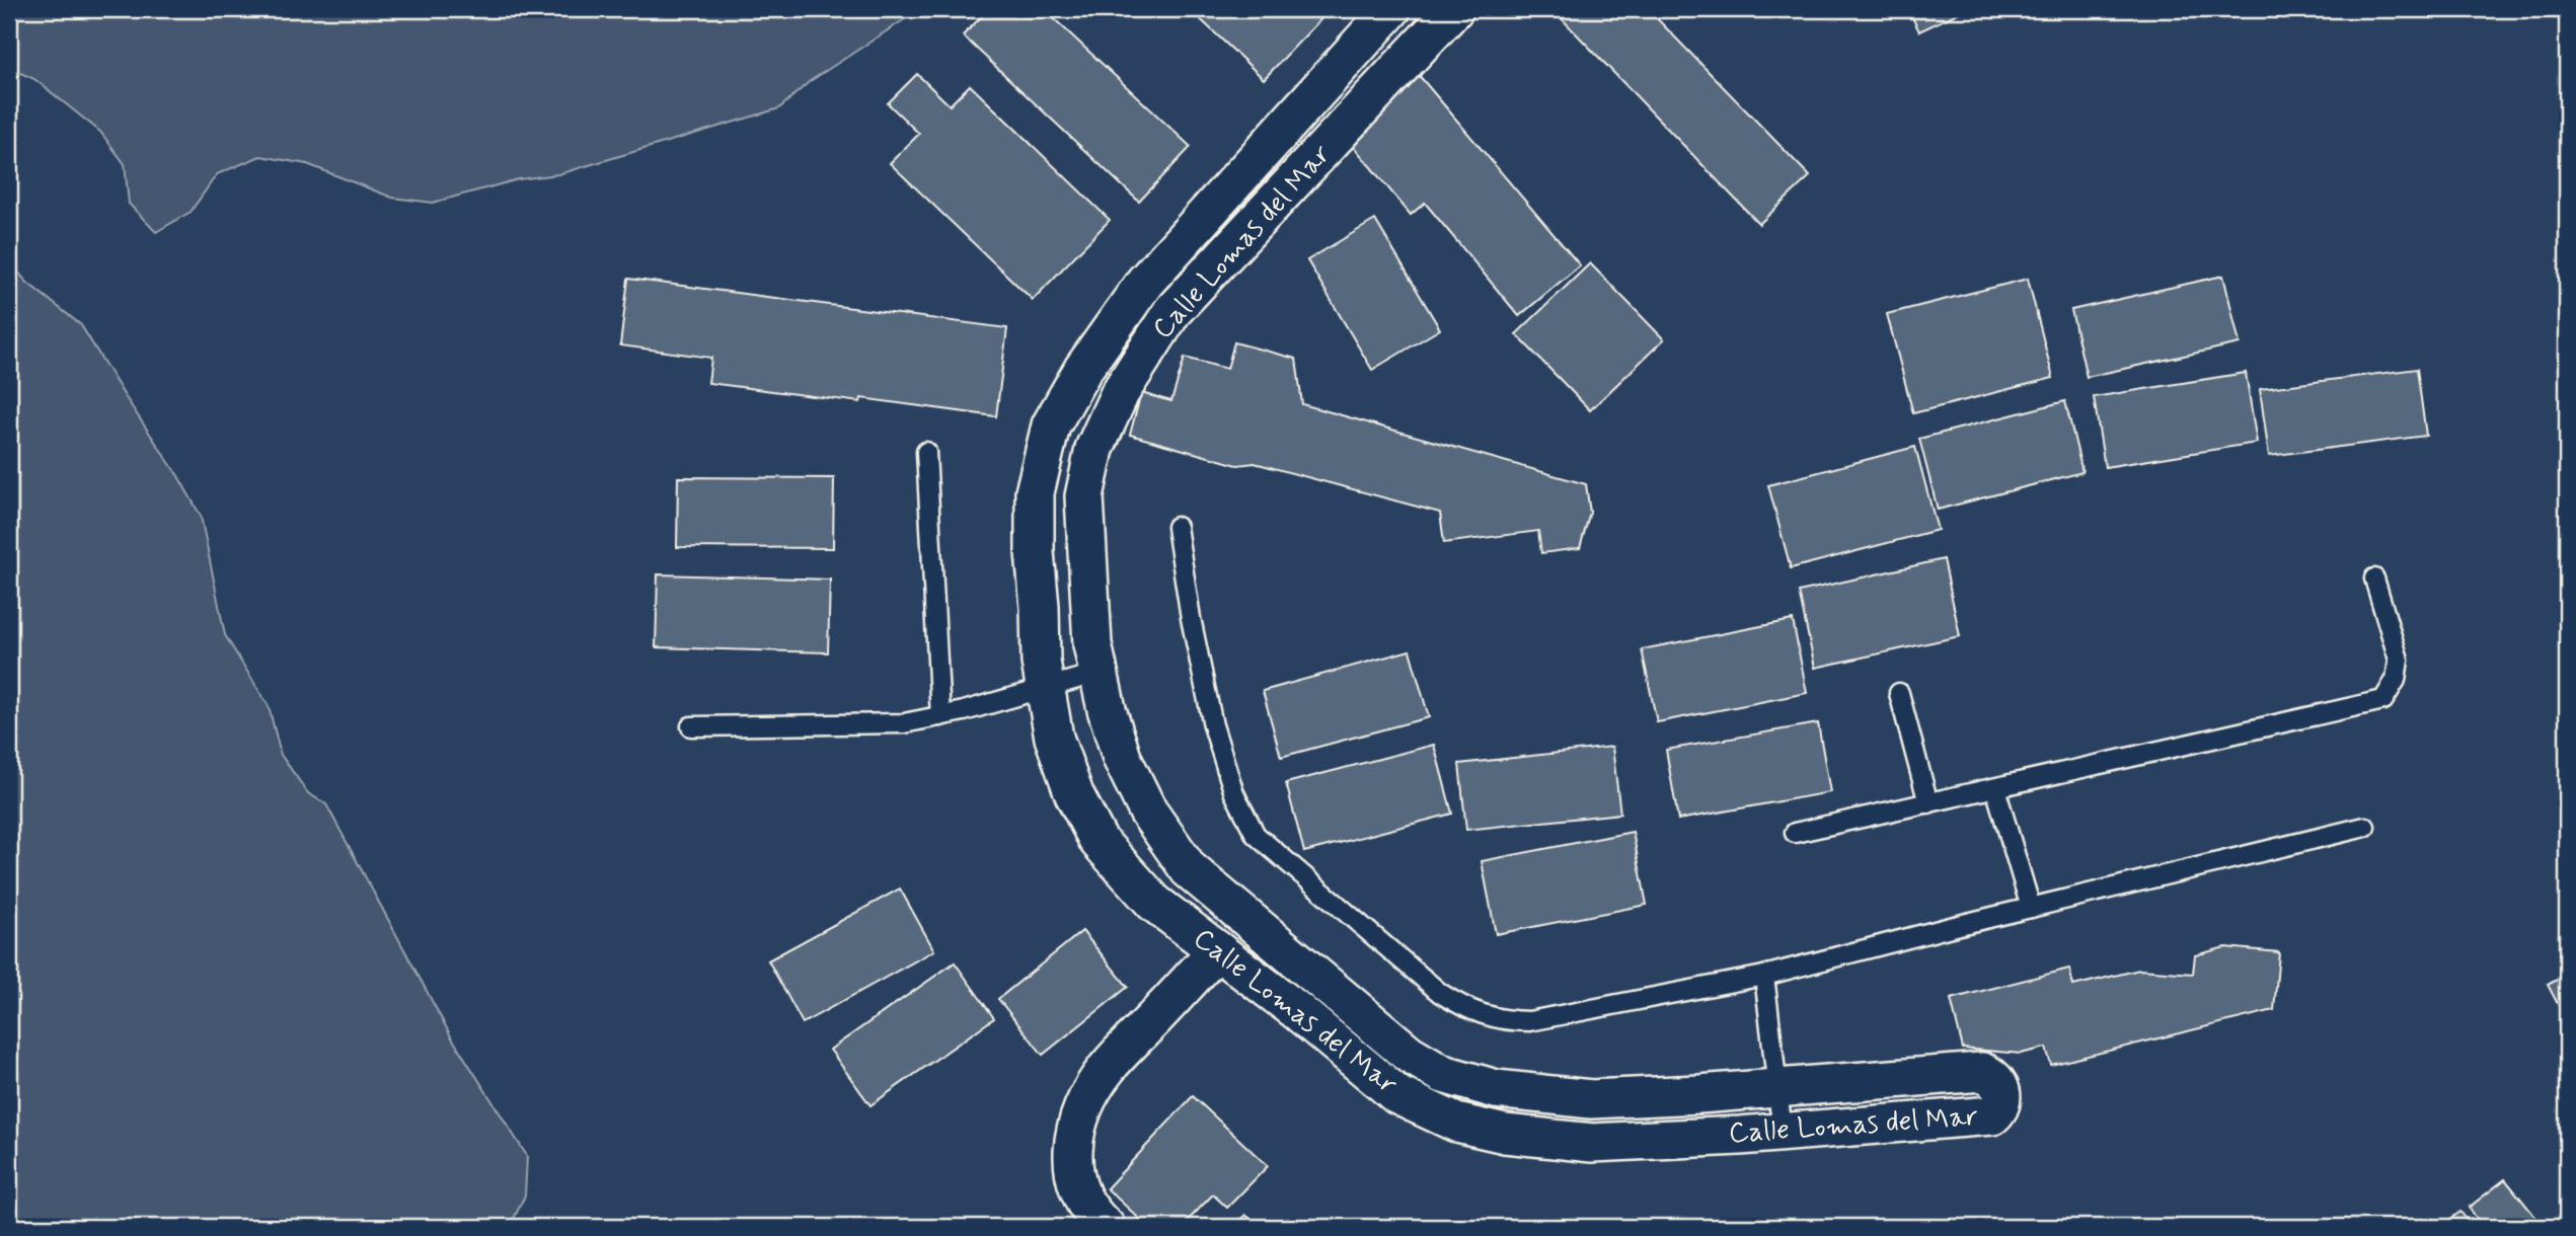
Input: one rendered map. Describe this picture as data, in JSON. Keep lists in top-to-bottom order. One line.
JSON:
{"streets":{"street":["Calle Lomas del Mar"]}}
